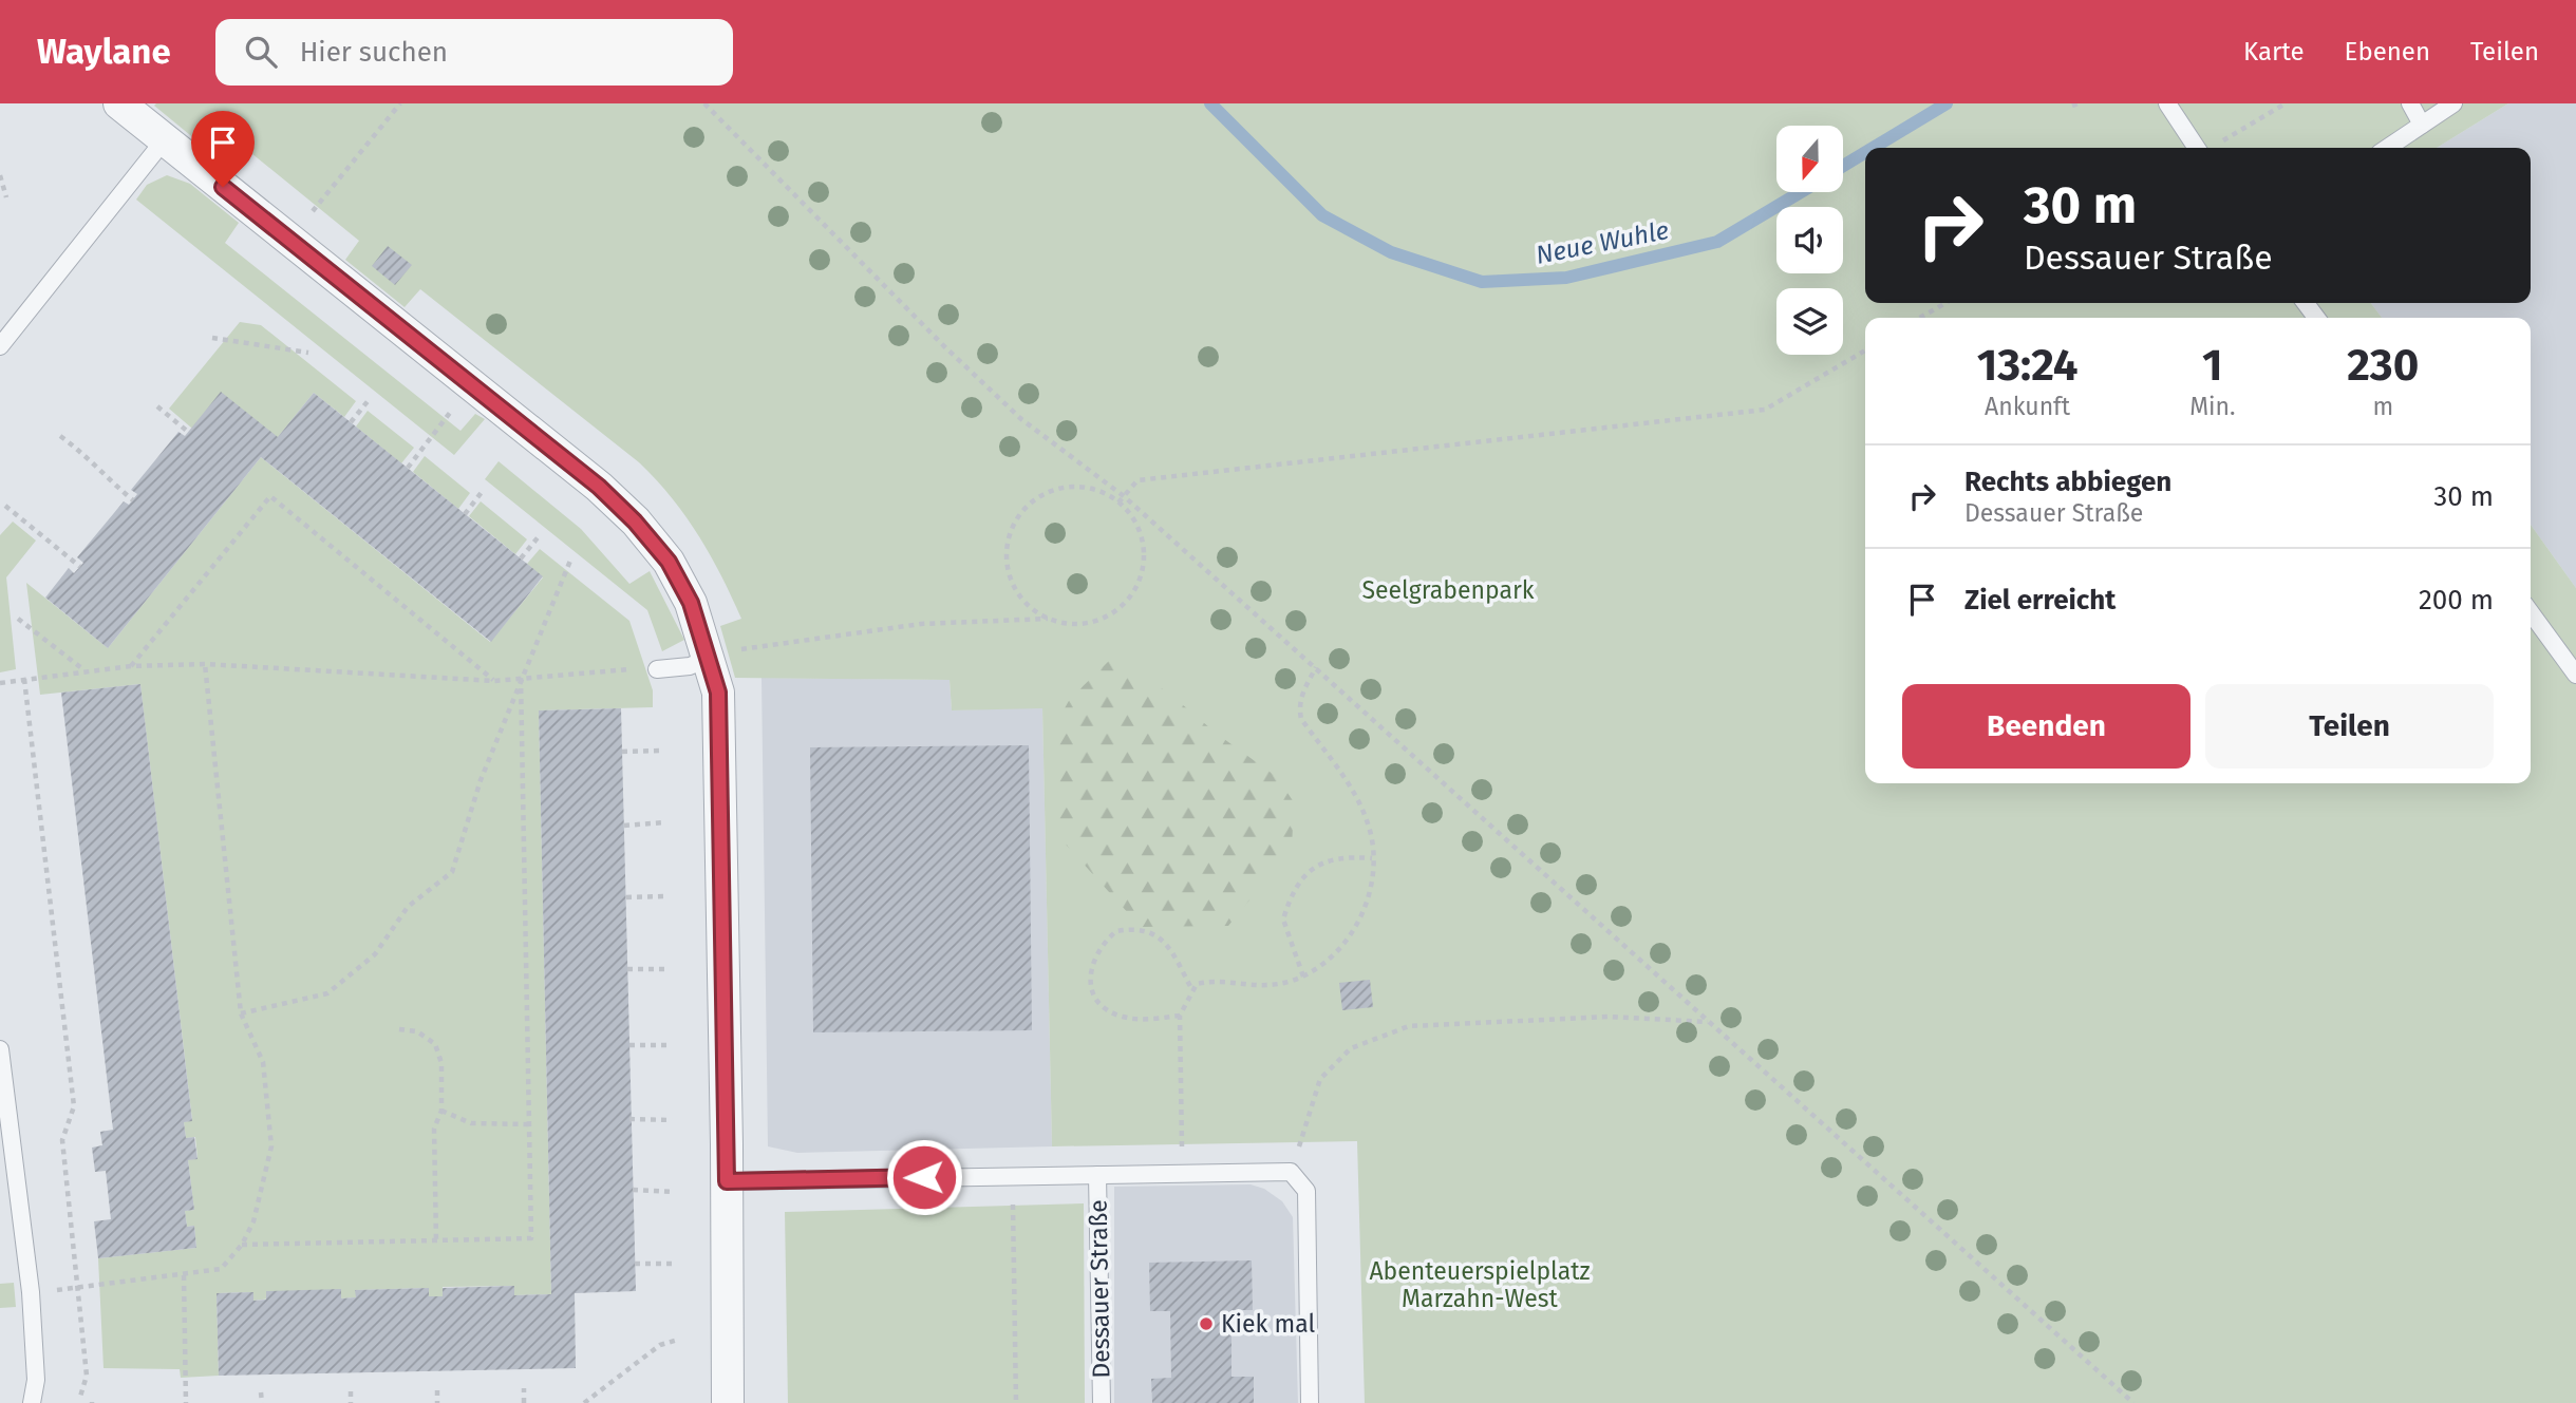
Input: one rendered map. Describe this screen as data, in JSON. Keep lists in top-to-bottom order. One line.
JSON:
{"streets":{"lane":["Dessauer Straße"]},"water":["Neue Wuhle"],"parks":["Seelgrabenpark","Abenteuerspielplatz Marzahn-West"],"places":["Kiek mal"],"north":"bottom","page":{"header":"Waylane","search":"Hier suchen","nav":["Karte","Ebenen","Teilen"],"turn":["30 m","Dessauer Straße"],"eta":["13:24","Ankunft","1","Min.","230","m"],"list":[{"name":"Rechts abbiegen","note":"Dessauer Straße","value":"30 m"},{"name":"Ziel erreicht","value":"200 m"}],"buttons":["Beenden","Teilen"]}}
